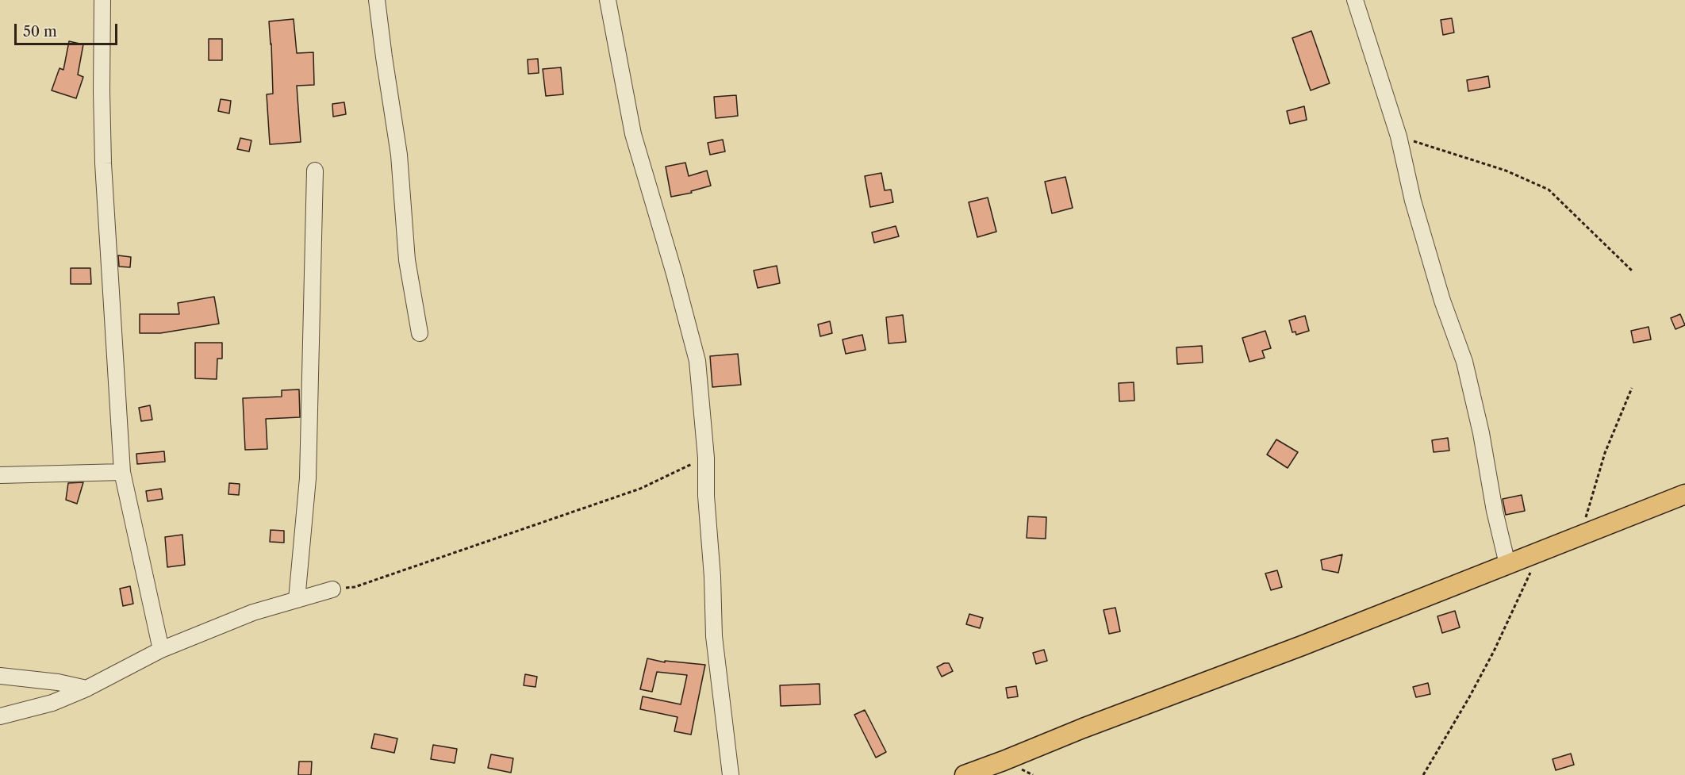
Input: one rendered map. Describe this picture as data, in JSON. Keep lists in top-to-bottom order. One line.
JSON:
{"scale_bar":"50 m"}
